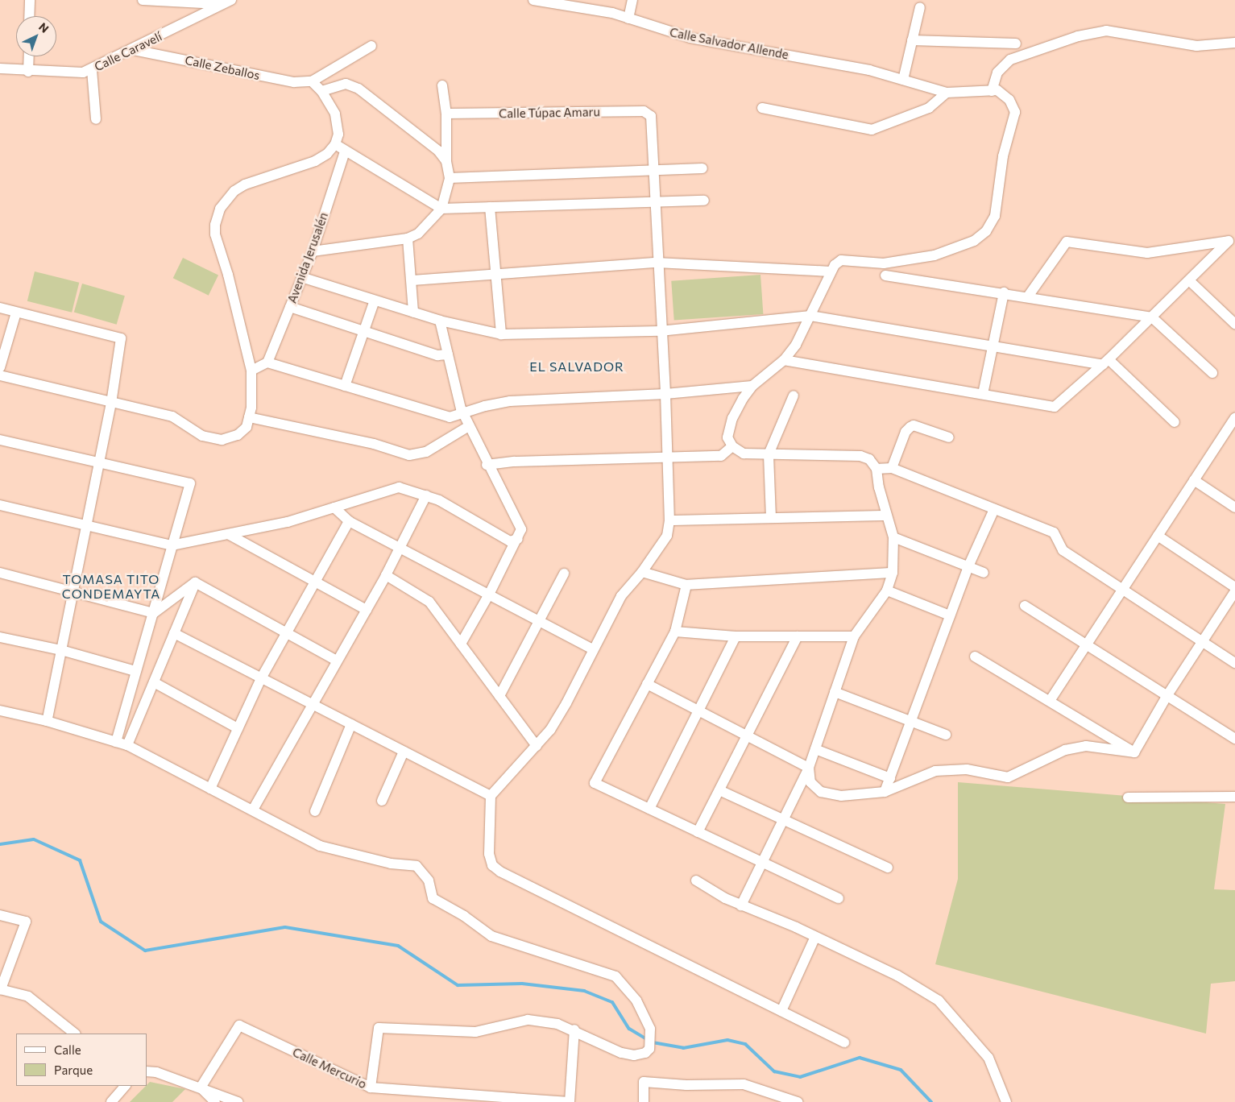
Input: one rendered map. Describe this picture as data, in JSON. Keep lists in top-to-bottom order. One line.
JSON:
{"streets":{"street":["Calle Salvador Allende","Calle Caravelí","Calle Zeballos","Calle Túpac Amaru","Avenida Jerusalén","Calle Mercurio"]},"crossings":[["Calle Caravelí","Calle Zeballos"]],"districts":["EL SALVADOR","TOMASA TITO CONDEMAYTA"],"legend":["Calle","Parque"],"north":"top right"}
